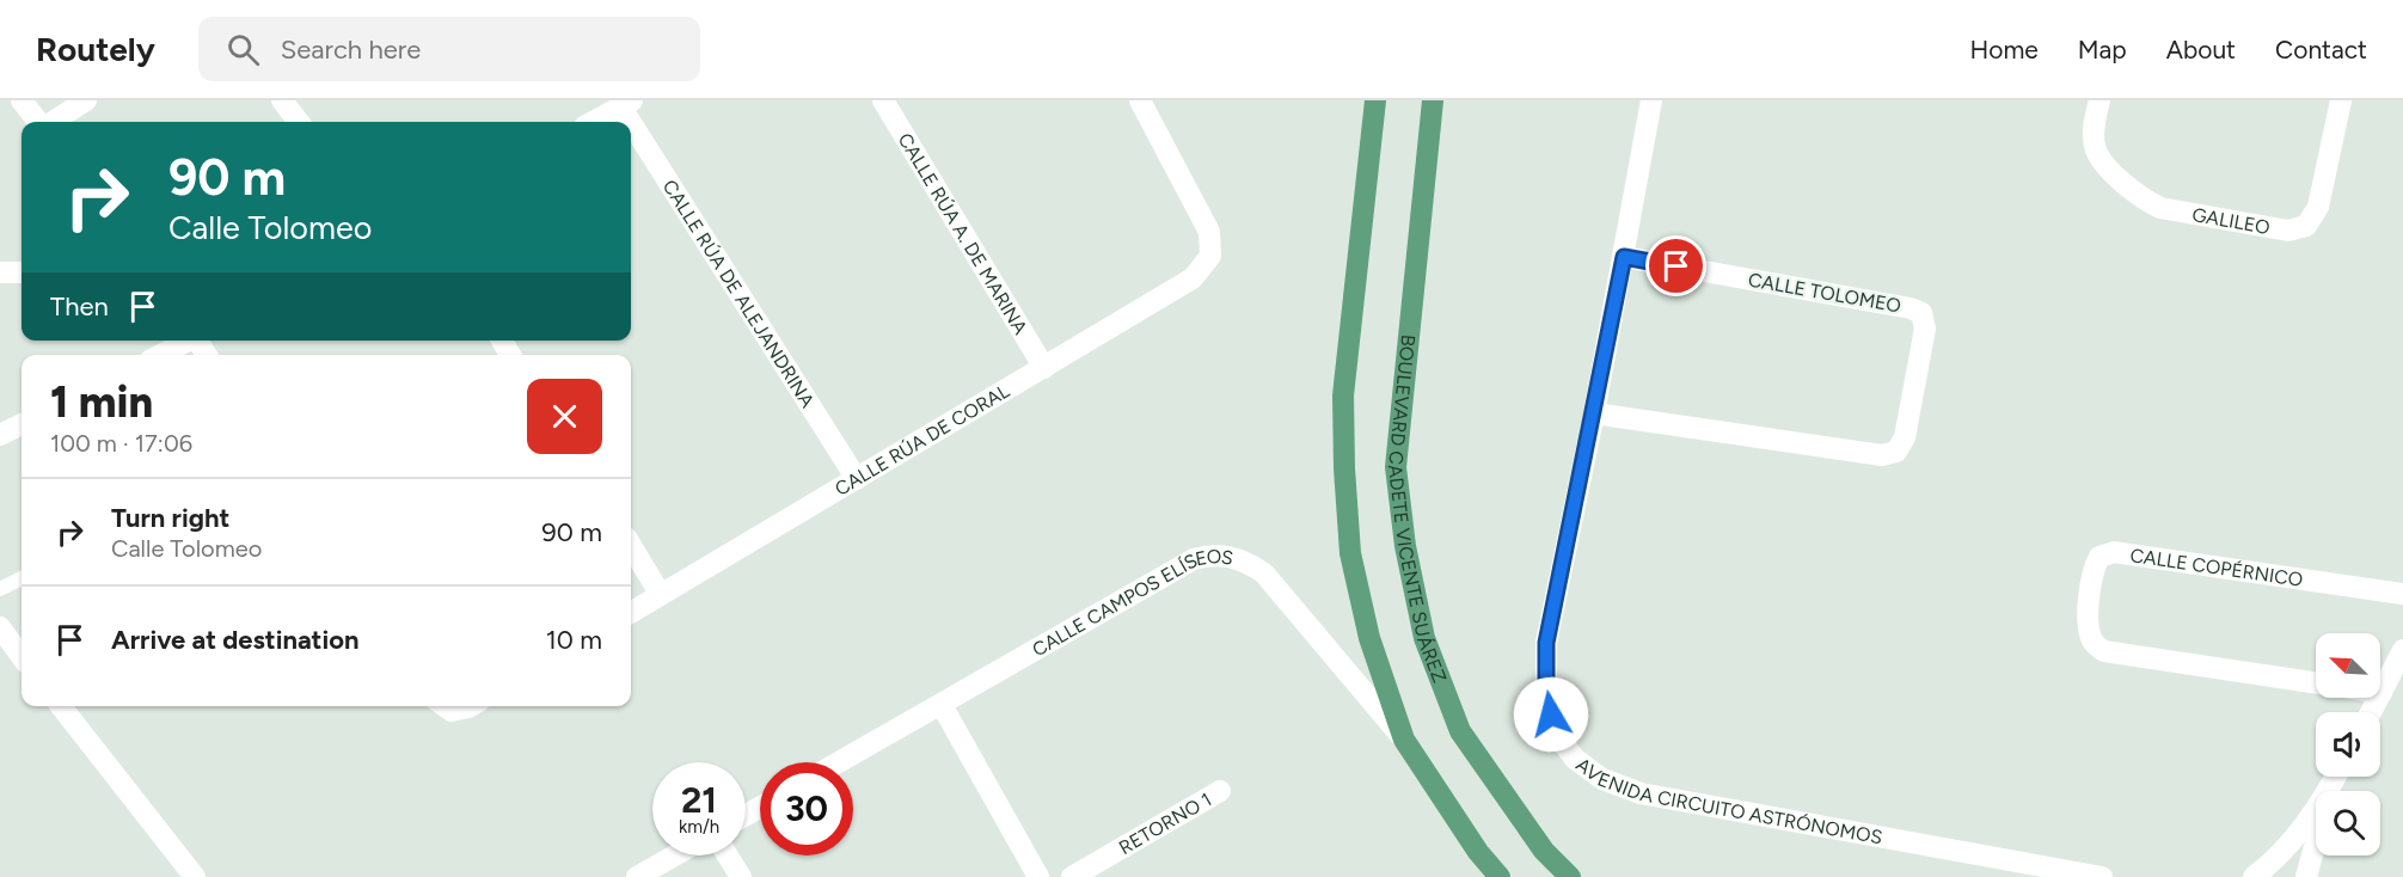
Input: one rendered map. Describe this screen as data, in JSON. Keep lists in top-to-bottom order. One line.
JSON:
{"streets":{"main road":["BOULEVARD CADETE VICENTE SUÁREZ"],"street":["GALILEO","CALLE RÚA A. DE MARINA","CALLE RÚA DE ALEJANDRINA","CALLE TOLOMEO","CALLE RÚA DE CORAL","CALLE COPÉRNICO","CALLE CAMPOS ELÍSEOS","AVENIDA CIRCUITO ASTRÓNOMOS","RETORNO 1"]},"crossings":[["CALLE RÚA A. DE MARINA","CALLE RÚA DE CORAL"],["CALLE RÚA DE ALEJANDRINA","CALLE RÚA DE CORAL"],["CALLE TOLOMEO","AVENIDA CIRCUITO ASTRÓNOMOS"]],"north":"top left","page":{"header":"Routely","search":"Search here","nav":["Home","Map","About","Contact"],"turn":["90 m","Calle Tolomeo"],"then":"Then","heading":["1 min","100 m · 17:06"],"list":[{"name":"Turn right","note":"Calle Tolomeo","value":"90 m"},{"name":"Arrive at destination","value":"10 m"}],"speed":"21 km/h","limit":"30"}}
